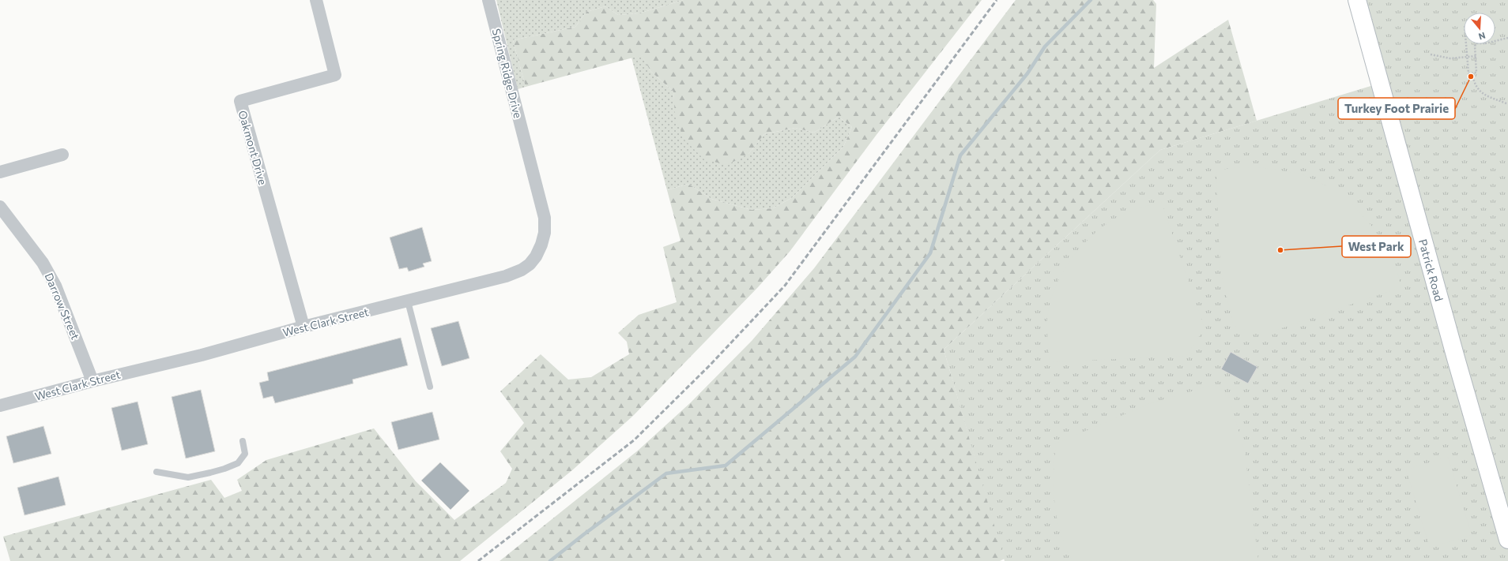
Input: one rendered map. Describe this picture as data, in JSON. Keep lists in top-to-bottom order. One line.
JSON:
{"streets":{"street":["Spring Ridge Drive","Oakmont Drive","Patrick Road","Darrow Street","West Clark Street"]},"crossings":[["Spring Ridge Drive","West Clark Street"],["Oakmont Drive","West Clark Street"],["Darrow Street","West Clark Street"]],"places":["Turkey Foot Prairie","West Park"],"north":"bottom"}
